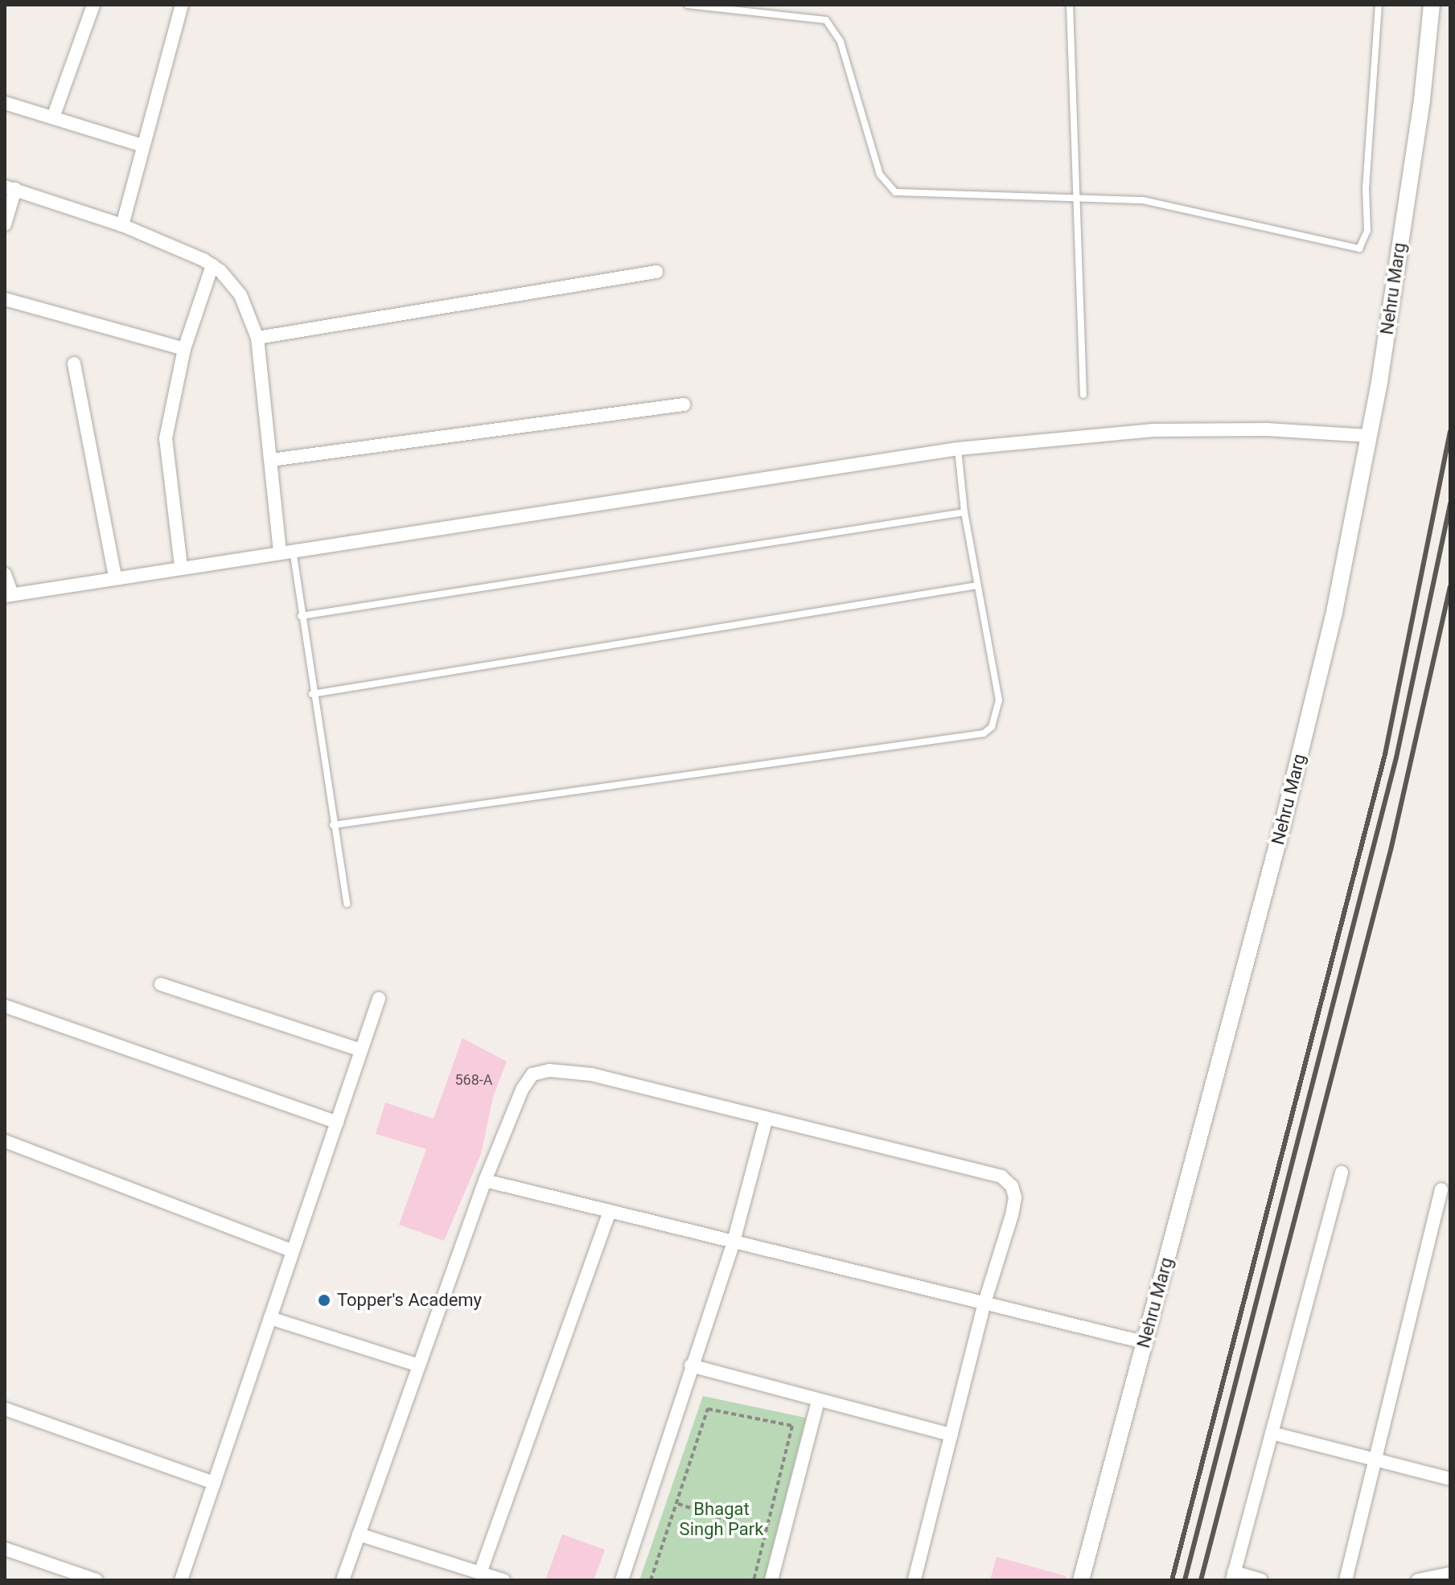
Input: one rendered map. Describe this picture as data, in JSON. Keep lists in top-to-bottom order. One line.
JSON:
{"streets":{"street":["Nehru Marg"]},"parks":["Bhagat Singh Park"],"places":["Topper's Academy"],"house_numbers":["568-A"]}
